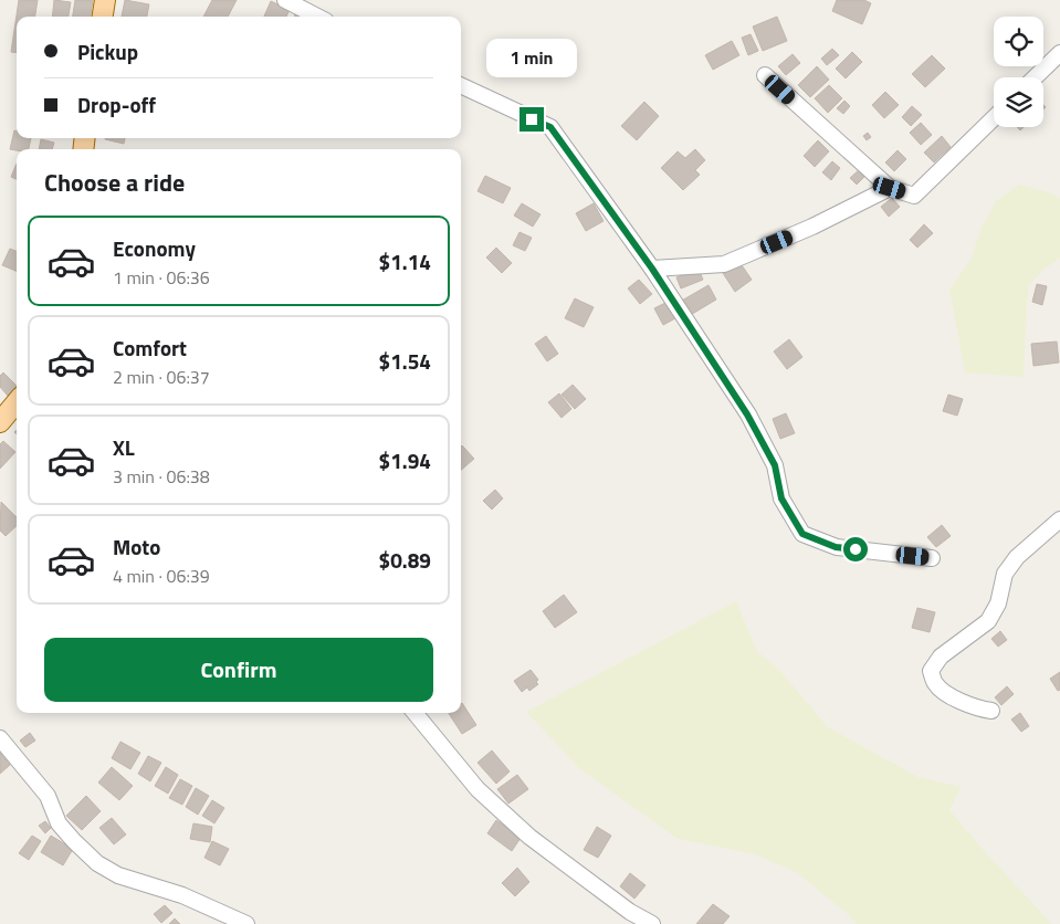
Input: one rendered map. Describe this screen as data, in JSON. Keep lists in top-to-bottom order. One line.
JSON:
{"page":{"banner":["Pickup","Drop-off"],"bubble":"1 min","heading":"Choose a ride","list":[{"name":"Economy","note":"1 min · 06:36","value":"$1.14"},{"name":"Comfort","note":"2 min · 06:37","value":"$1.54"},{"name":"XL","note":"3 min · 06:38","value":"$1.94"},{"name":"Moto","note":"4 min · 06:39","value":"$0.89"}],"buttons":"Confirm"}}
